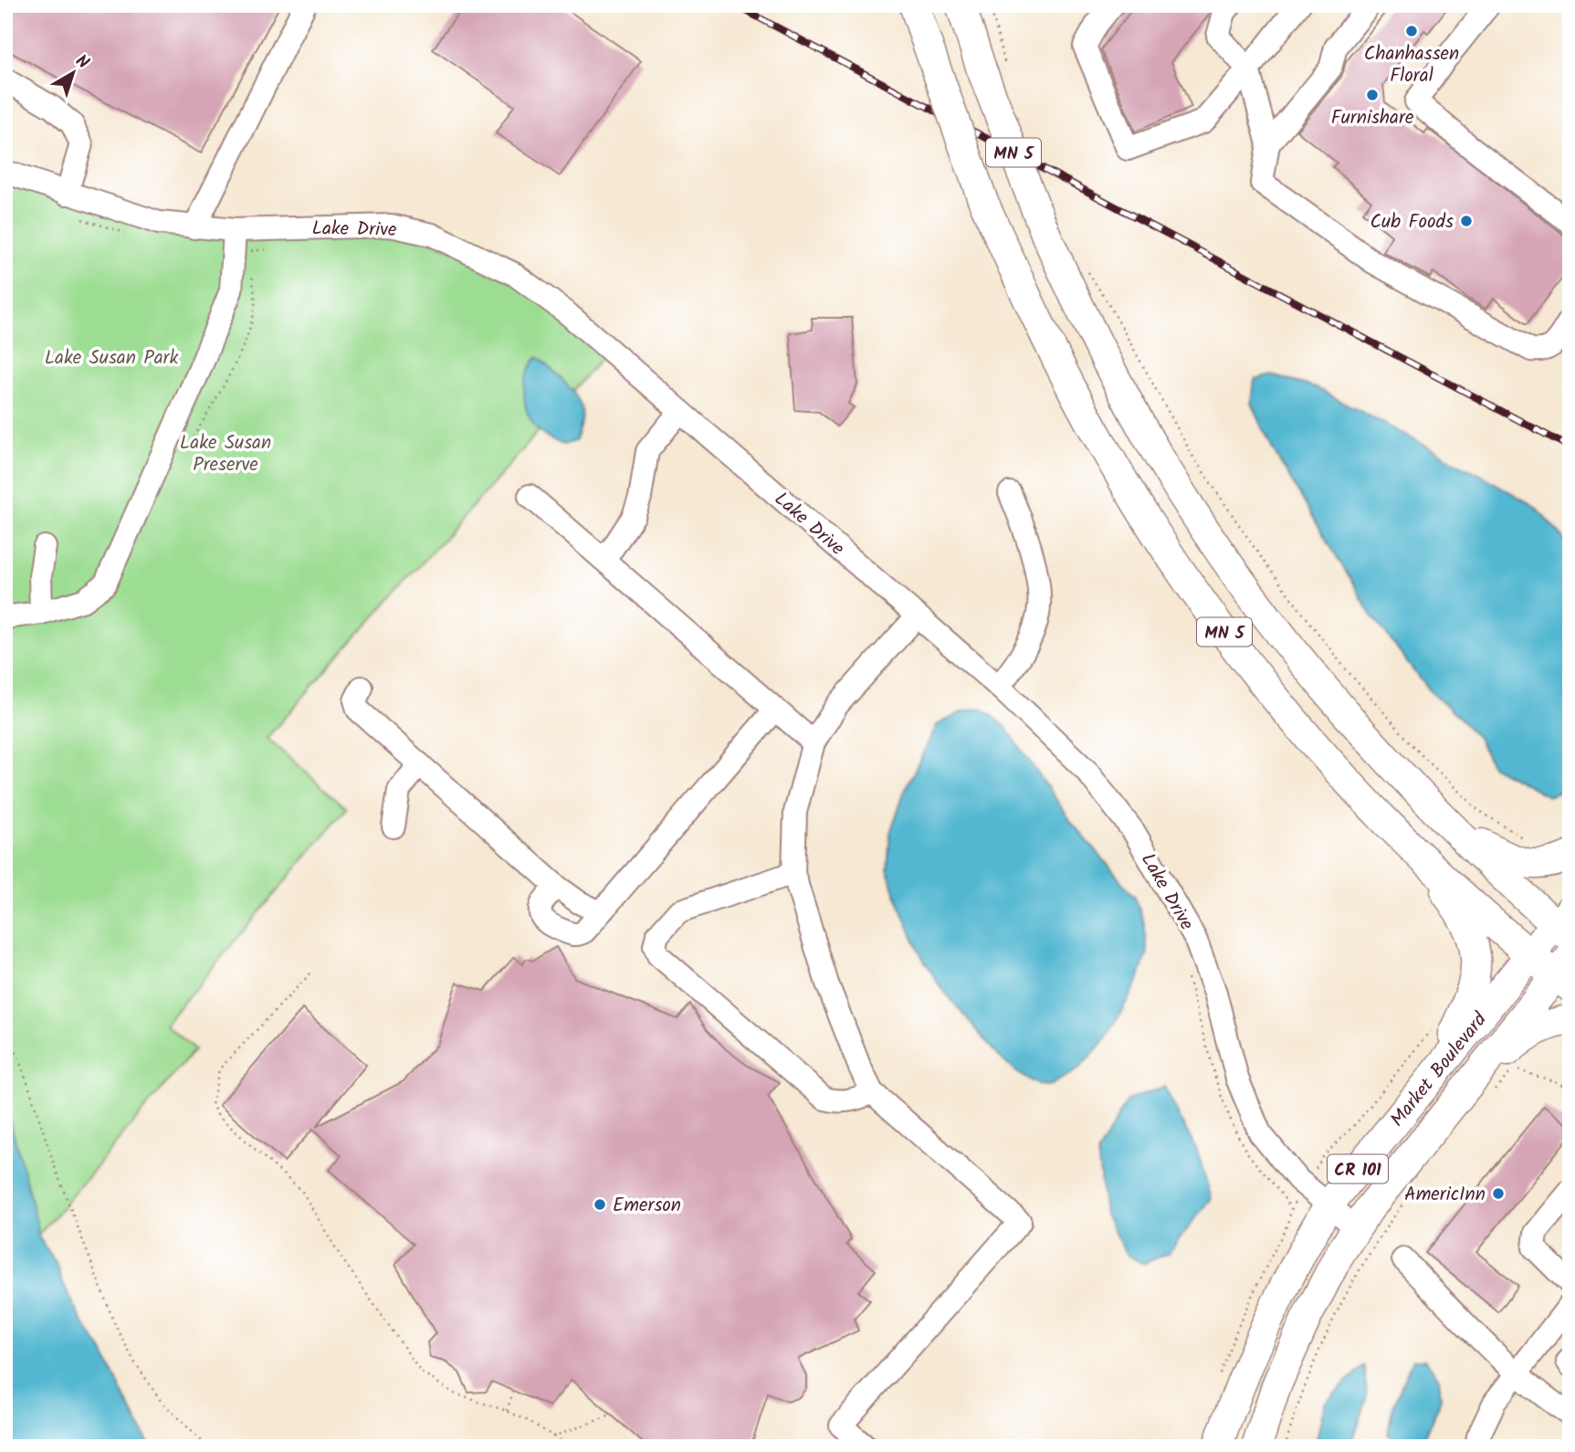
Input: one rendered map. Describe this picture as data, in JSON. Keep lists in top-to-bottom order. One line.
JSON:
{"streets":{"main road":["MN 5","Market Boulevard","CR 101"],"street":["Lake Drive"]},"crossings":[["MN 5","Market Boulevard"],["Lake Drive","Market Boulevard"]],"parks":["Lake Susan Park","Lake Susan Preserve"],"places":["Chanhassen Floral","Furnishare","Cub Foods","AmericInn","Emerson"],"north":"top right"}
